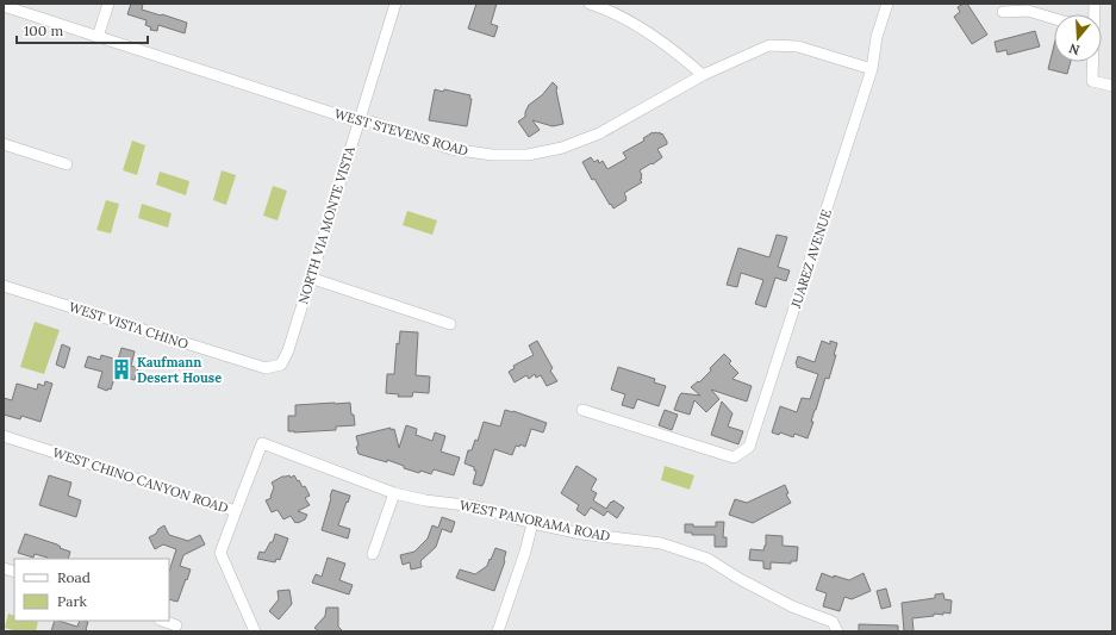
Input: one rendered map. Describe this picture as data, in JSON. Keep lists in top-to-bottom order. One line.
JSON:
{"streets":{"street":["WEST STEVENS ROAD","NORTH VIA MONTE VISTA","JUAREZ AVENUE","WEST VISTA CHINO","WEST CHINO CANYON ROAD","WEST PANORAMA ROAD"]},"crossings":[["WEST STEVENS ROAD","NORTH VIA MONTE VISTA"],["WEST STEVENS ROAD","JUAREZ AVENUE"],["NORTH VIA MONTE VISTA","WEST VISTA CHINO"],["WEST CHINO CANYON ROAD","WEST PANORAMA ROAD"]],"places":{"building":["Kaufmann Desert House"]},"legend":["Road","Park"],"scale_bar":"100 m","north":"bottom"}
